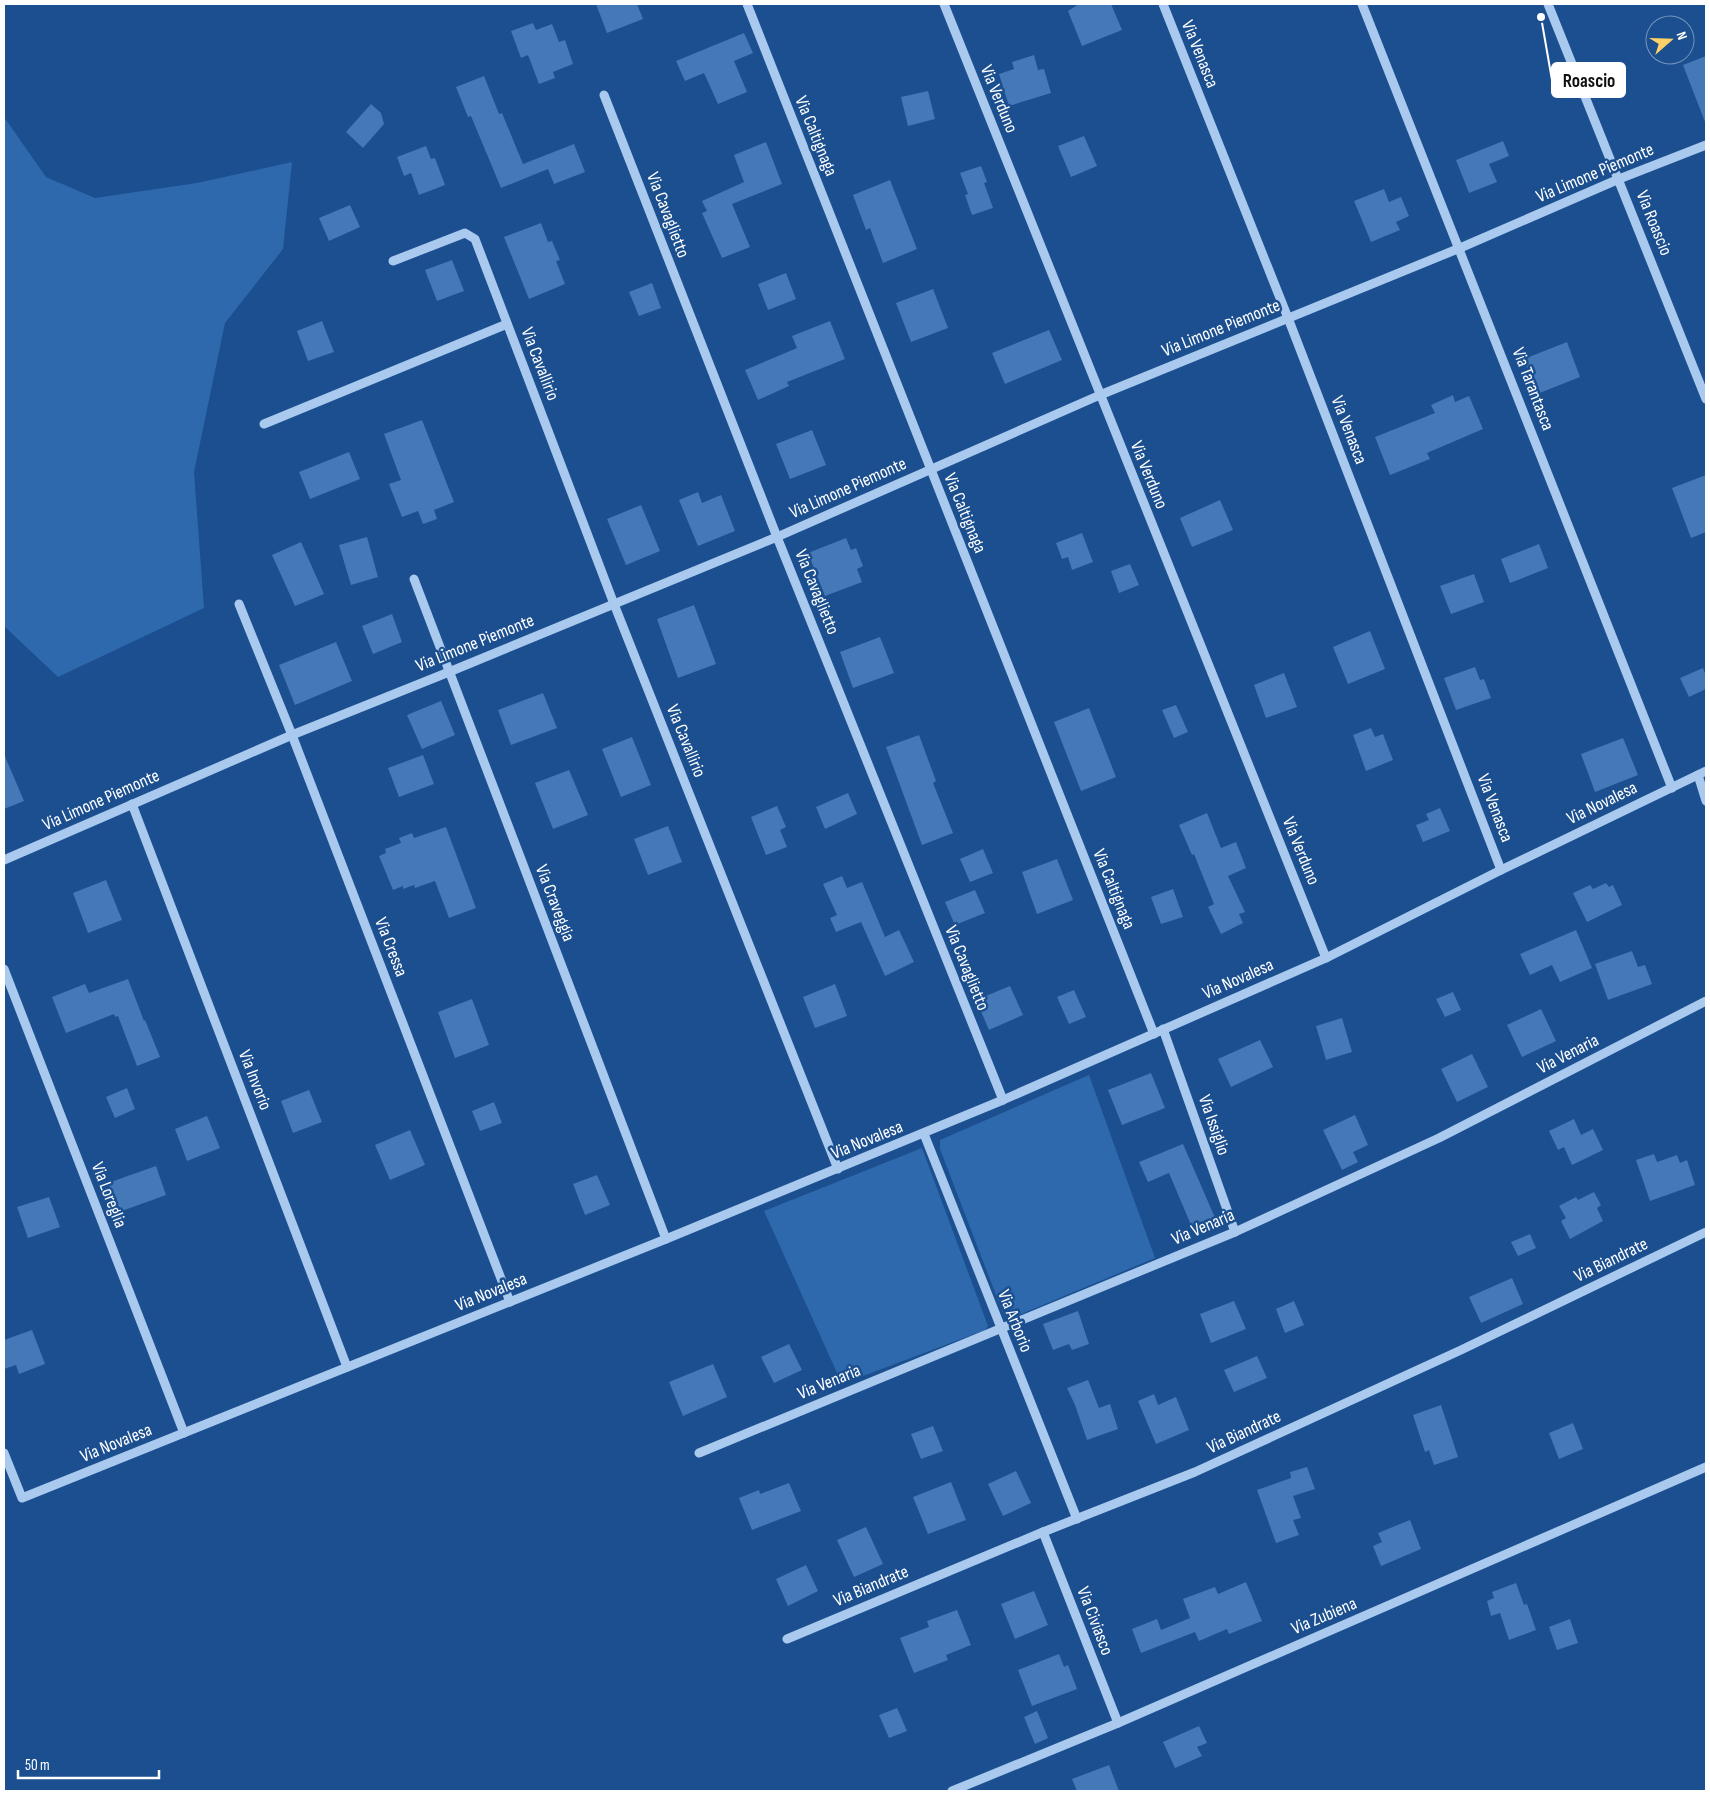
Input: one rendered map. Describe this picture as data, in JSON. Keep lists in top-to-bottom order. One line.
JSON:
{"streets":{"street":["Via Venasca","Via Verduno","Via Caltignaga","Via Limone Piemonte","Via Cavaglietto","Via Roascio","Via Cavallirio","Via Tarantasca","Via Novalesa","Via Craveggia","Via Cressa","Via Venaria","Via Invorio","Via Issiglio","Via Loreglia","Via Biandrate","Via Arborio","Via Zubiena","Via Civiasco"]},"crossings":[["Via Venasca","Via Limone Piemonte"],["Via Venasca","Via Novalesa"],["Via Verduno","Via Limone Piemonte"],["Via Verduno","Via Novalesa"],["Via Caltignaga","Via Limone Piemonte"],["Via Caltignaga","Via Novalesa"],["Via Limone Piemonte","Via Cavaglietto"],["Via Limone Piemonte","Via Roascio"],["Via Limone Piemonte","Via Cavallirio"],["Via Limone Piemonte","Via Tarantasca"],["Via Limone Piemonte","Via Craveggia"],["Via Limone Piemonte","Via Cressa"],["Via Limone Piemonte","Via Invorio"],["Via Cavaglietto","Via Novalesa"],["Via Cavallirio","Via Novalesa"],["Via Tarantasca","Via Novalesa"],["Via Novalesa","Via Craveggia"],["Via Novalesa","Via Cressa"],["Via Novalesa","Via Invorio"],["Via Novalesa","Via Issiglio"],["Via Novalesa","Via Loreglia"],["Via Novalesa","Via Arborio"],["Via Venaria","Via Issiglio"],["Via Venaria","Via Arborio"],["Via Biandrate","Via Arborio"],["Via Biandrate","Via Civiasco"],["Via Zubiena","Via Civiasco"]],"places":["Roascio"],"scale_bar":"50 m","north":"right"}
